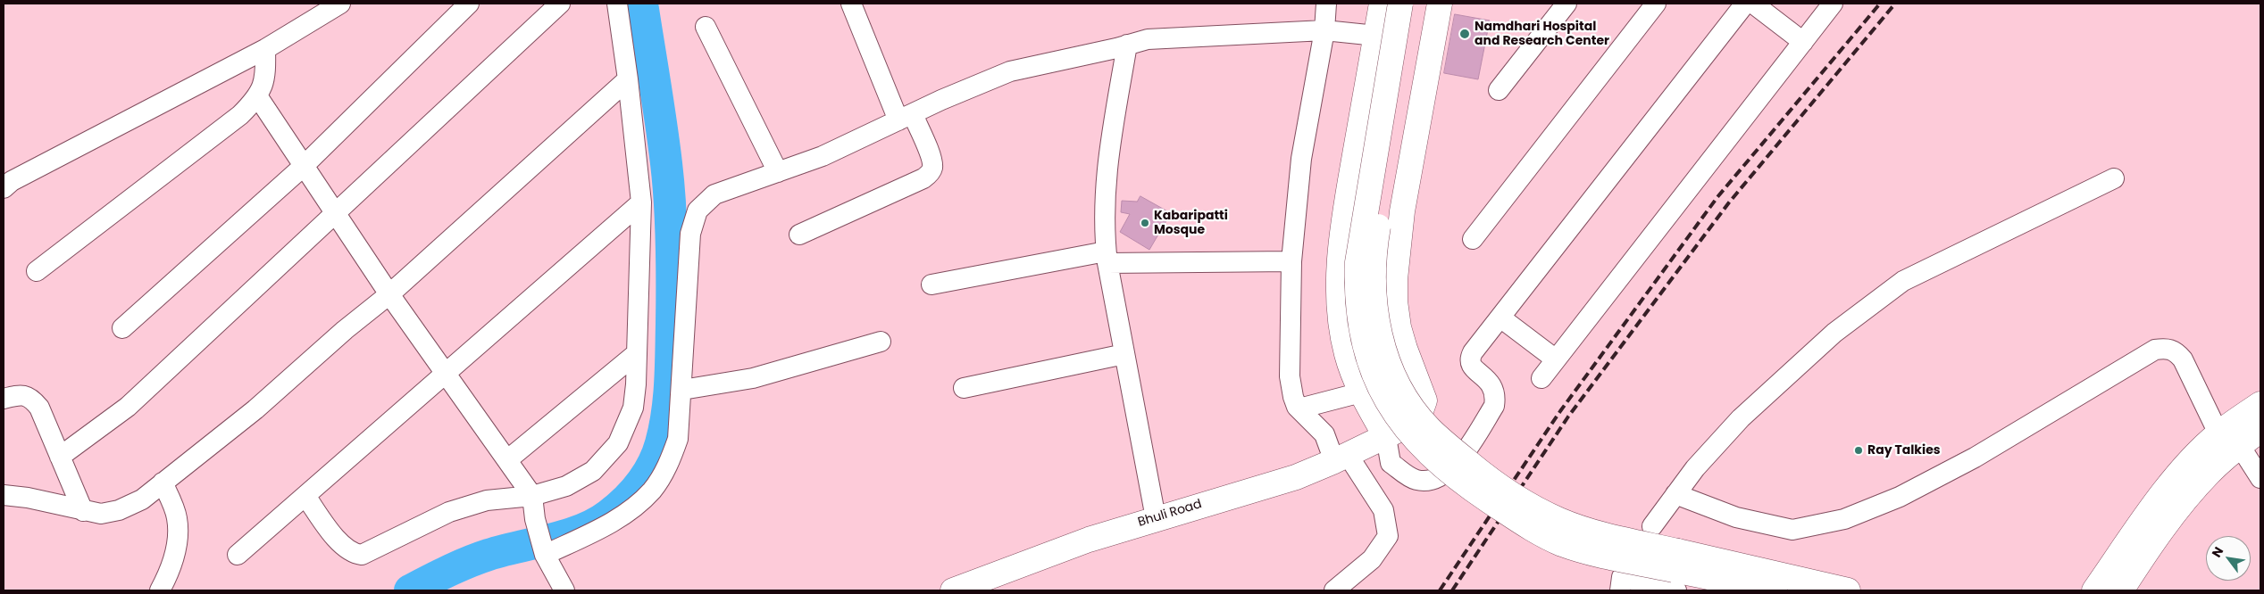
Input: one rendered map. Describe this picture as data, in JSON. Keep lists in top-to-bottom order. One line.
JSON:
{"streets":{"main road":["Bhuli Road"]},"places":["Namdhari Hospital and Research Center","Kabaripatti Mosque","Ray Talkies"],"north":"top left"}
